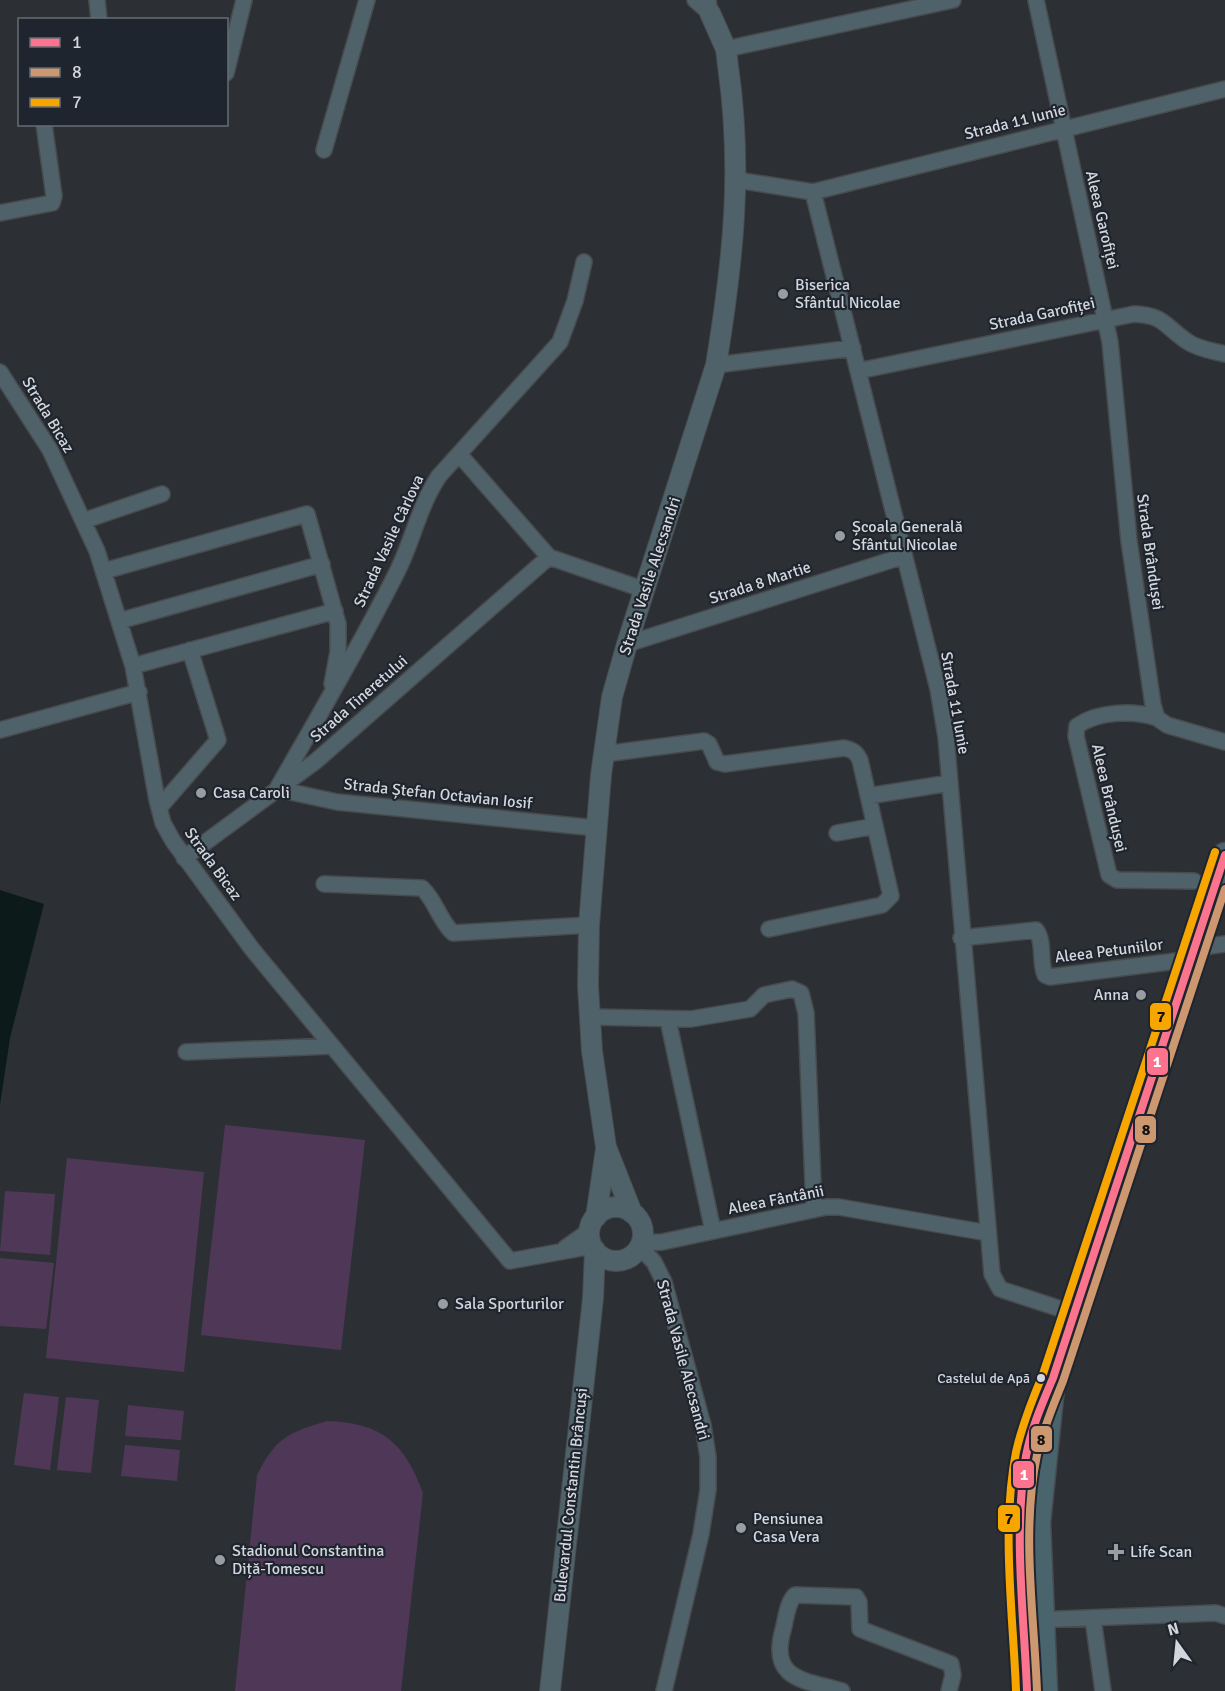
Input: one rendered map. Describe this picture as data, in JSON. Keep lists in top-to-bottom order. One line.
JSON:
{"streets":{"street":["Strada 11 Iunie","Aleea Garofiței","Strada Garofiței","Strada Bicaz","Strada Vasile Cârlova","Strada Brândușei","Strada Vasile Alecsandri","Strada 8 Martie","Strada Tineretului","Strada Ștefan Octavian Iosif","Aleea Brândușei","Aleea Petuniilor","Aleea Fântânii","Bulevardul Constantin Brâncuși"]},"crossings":[["Strada 11 Iunie","Aleea Garofiței"],["Strada 11 Iunie","Strada Garofiței"],["Strada 11 Iunie","Strada Vasile Alecsandri"],["Strada 11 Iunie","Strada 8 Martie"],["Strada 11 Iunie","Aleea Petuniilor"],["Strada 11 Iunie","Aleea Fântânii"],["Aleea Garofiței","Strada Garofiței"],["Aleea Garofiței","Strada Brândușei"],["Strada Garofiței","Strada Brândușei"],["Strada Bicaz","Strada Vasile Alecsandri"],["Strada Bicaz","Strada Tineretului"],["Strada Bicaz","Aleea Fântânii"],["Strada Bicaz","Bulevardul Constantin Brâncuși"],["Strada Vasile Cârlova","Strada Tineretului"],["Strada Vasile Cârlova","Strada Ștefan Octavian Iosif"],["Strada Brândușei","Aleea Brândușei"],["Strada Vasile Alecsandri","Strada 8 Martie"],["Strada Vasile Alecsandri","Strada Ștefan Octavian Iosif"],["Strada Vasile Alecsandri","Aleea Fântânii"],["Strada Vasile Alecsandri","Bulevardul Constantin Brâncuși"],["Strada Tineretului","Strada Ștefan Octavian Iosif"],["Aleea Fântânii","Bulevardul Constantin Brâncuși"]],"places":{"other":["Biserica Sfântul Nicolae","Școala Generală Sfântul Nicolae","Casa Caroli","Anna","Sala Sporturilor","Castelul de Apă","Pensiunea Casa Vera","Stadionul Constantina Diță-Tomescu"],"health":["Life Scan"]},"lines":["transit line 7","transit line 1","transit line 8"],"legend":["1","8","7"],"north":"top"}
